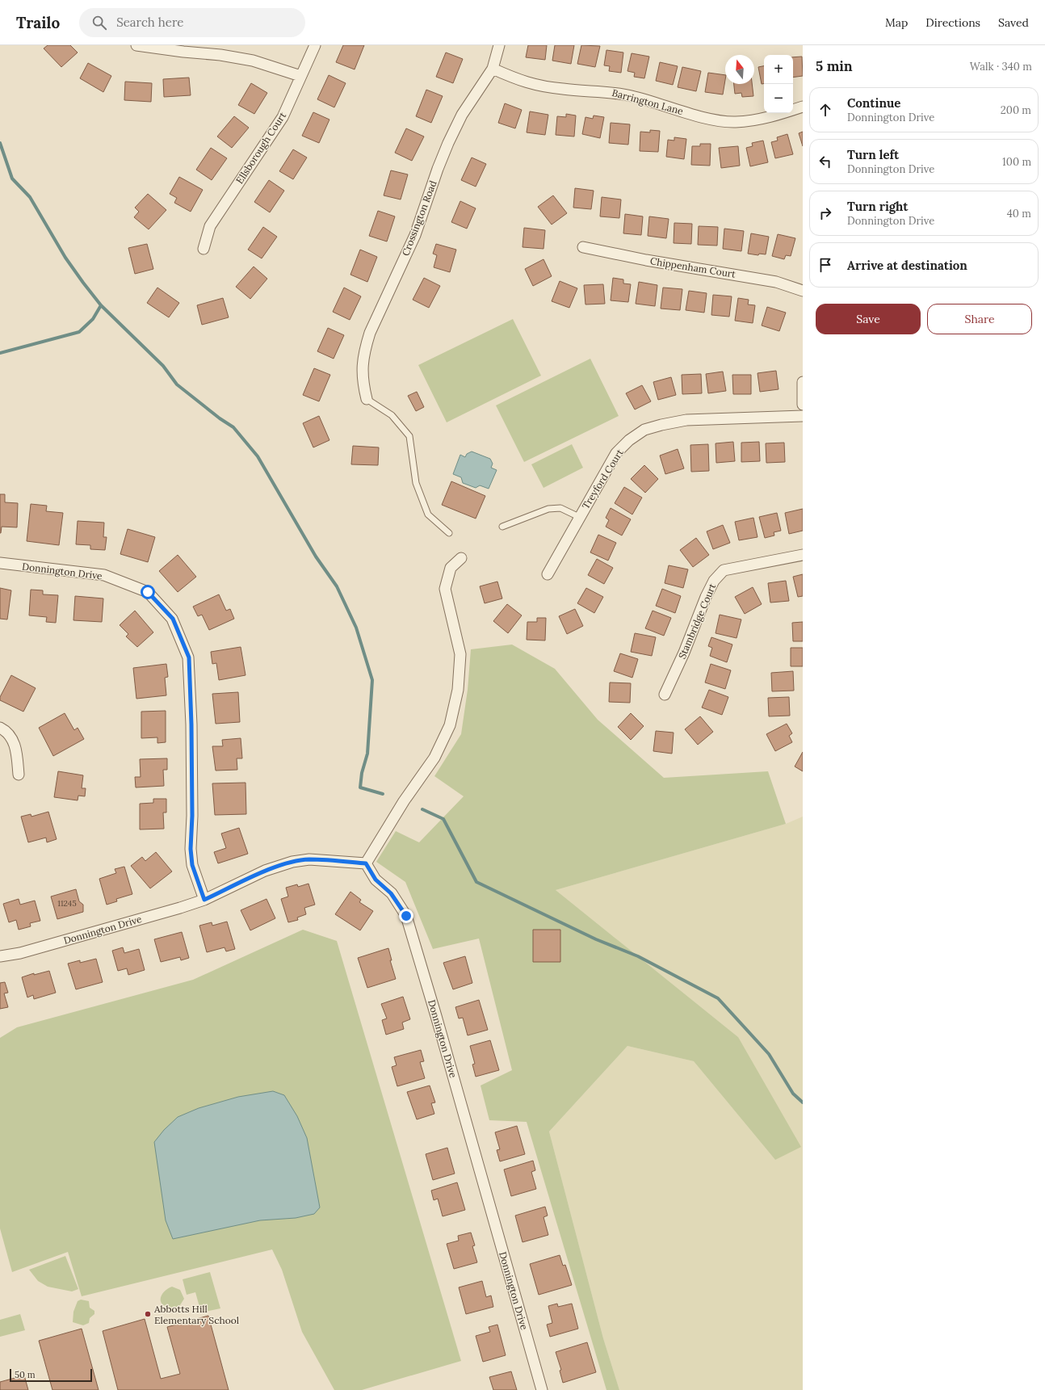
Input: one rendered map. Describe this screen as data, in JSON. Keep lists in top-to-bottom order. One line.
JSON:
{"streets":{"street":["Barrington Lane","Ellsborough Court","Crossington Road","Chippenham Court","Treyford Court","Donnington Drive","Stambridge Court"]},"crossings":[["Barrington Lane","Crossington Road"]],"places":["Abbotts Hill Elementary School"],"house_numbers":["11245"],"scale_bar":"50 m","north":"top","page":{"header":"Trailo","search":"Search here","nav":["Map","Directions","Saved"],"heading":["5 min","Walk · 340 m"],"map_buttons":["+","−"],"list":[["Continue","Donnington Drive","200 m"],["Turn left","Donnington Drive","100 m"],["Turn right","Donnington Drive","40 m"],"Arrive at destination"],"buttons":["Save","Share"],"scale":"50 m"}}
